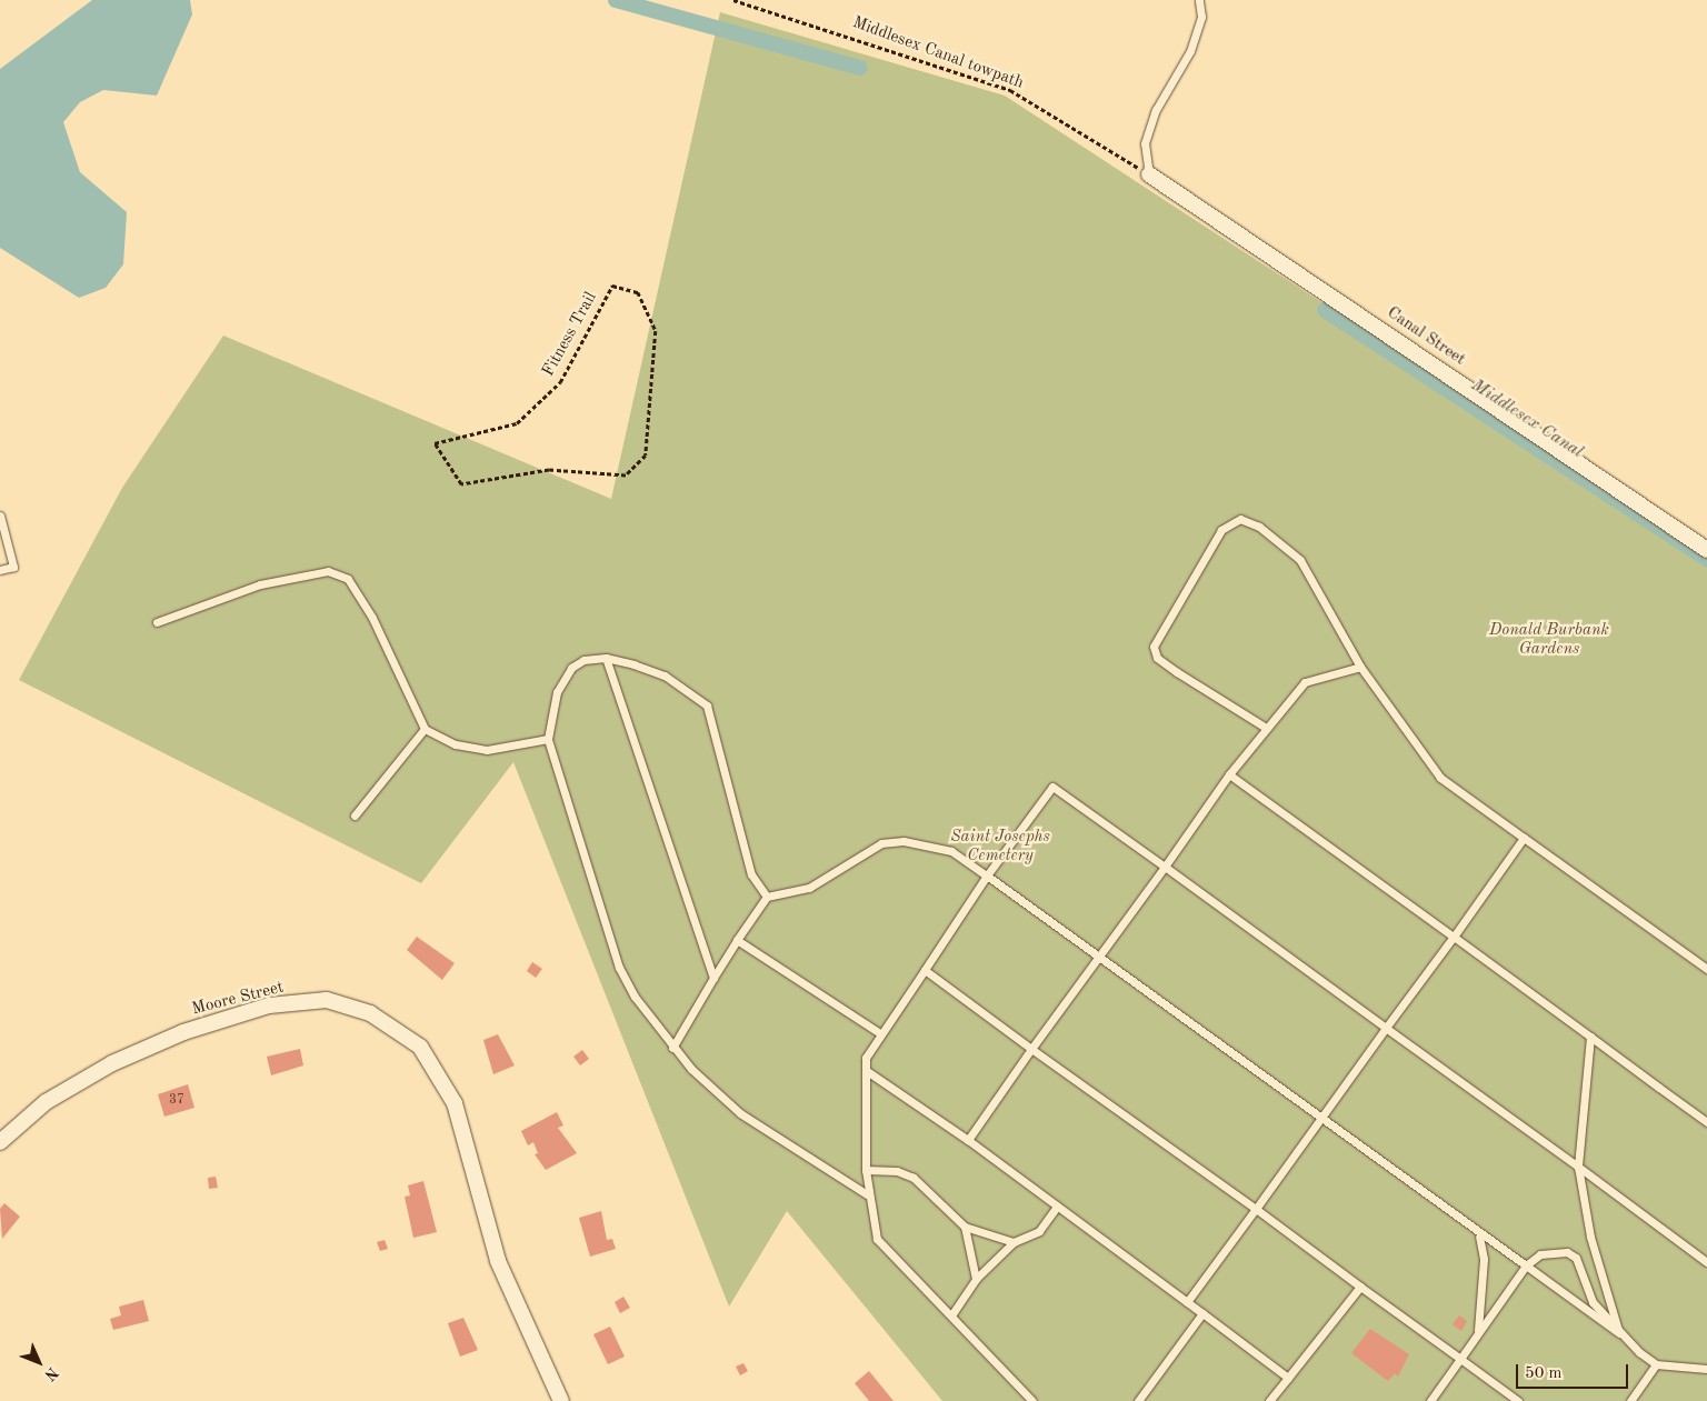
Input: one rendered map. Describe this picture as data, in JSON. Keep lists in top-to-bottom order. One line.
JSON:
{"streets":{"street":["Canal Street","Moore Street"],"path":["Middlesex Canal towpath","Fitness Trail"]},"crossings":[["Middlesex Canal towpath","Canal Street"]],"water":["Middlesex Canal"],"parks":["Donald Burbank Gardens","Saint Josephs Cemetery"],"house_numbers":["37"],"scale_bar":"50 m","north":"bottom right"}
